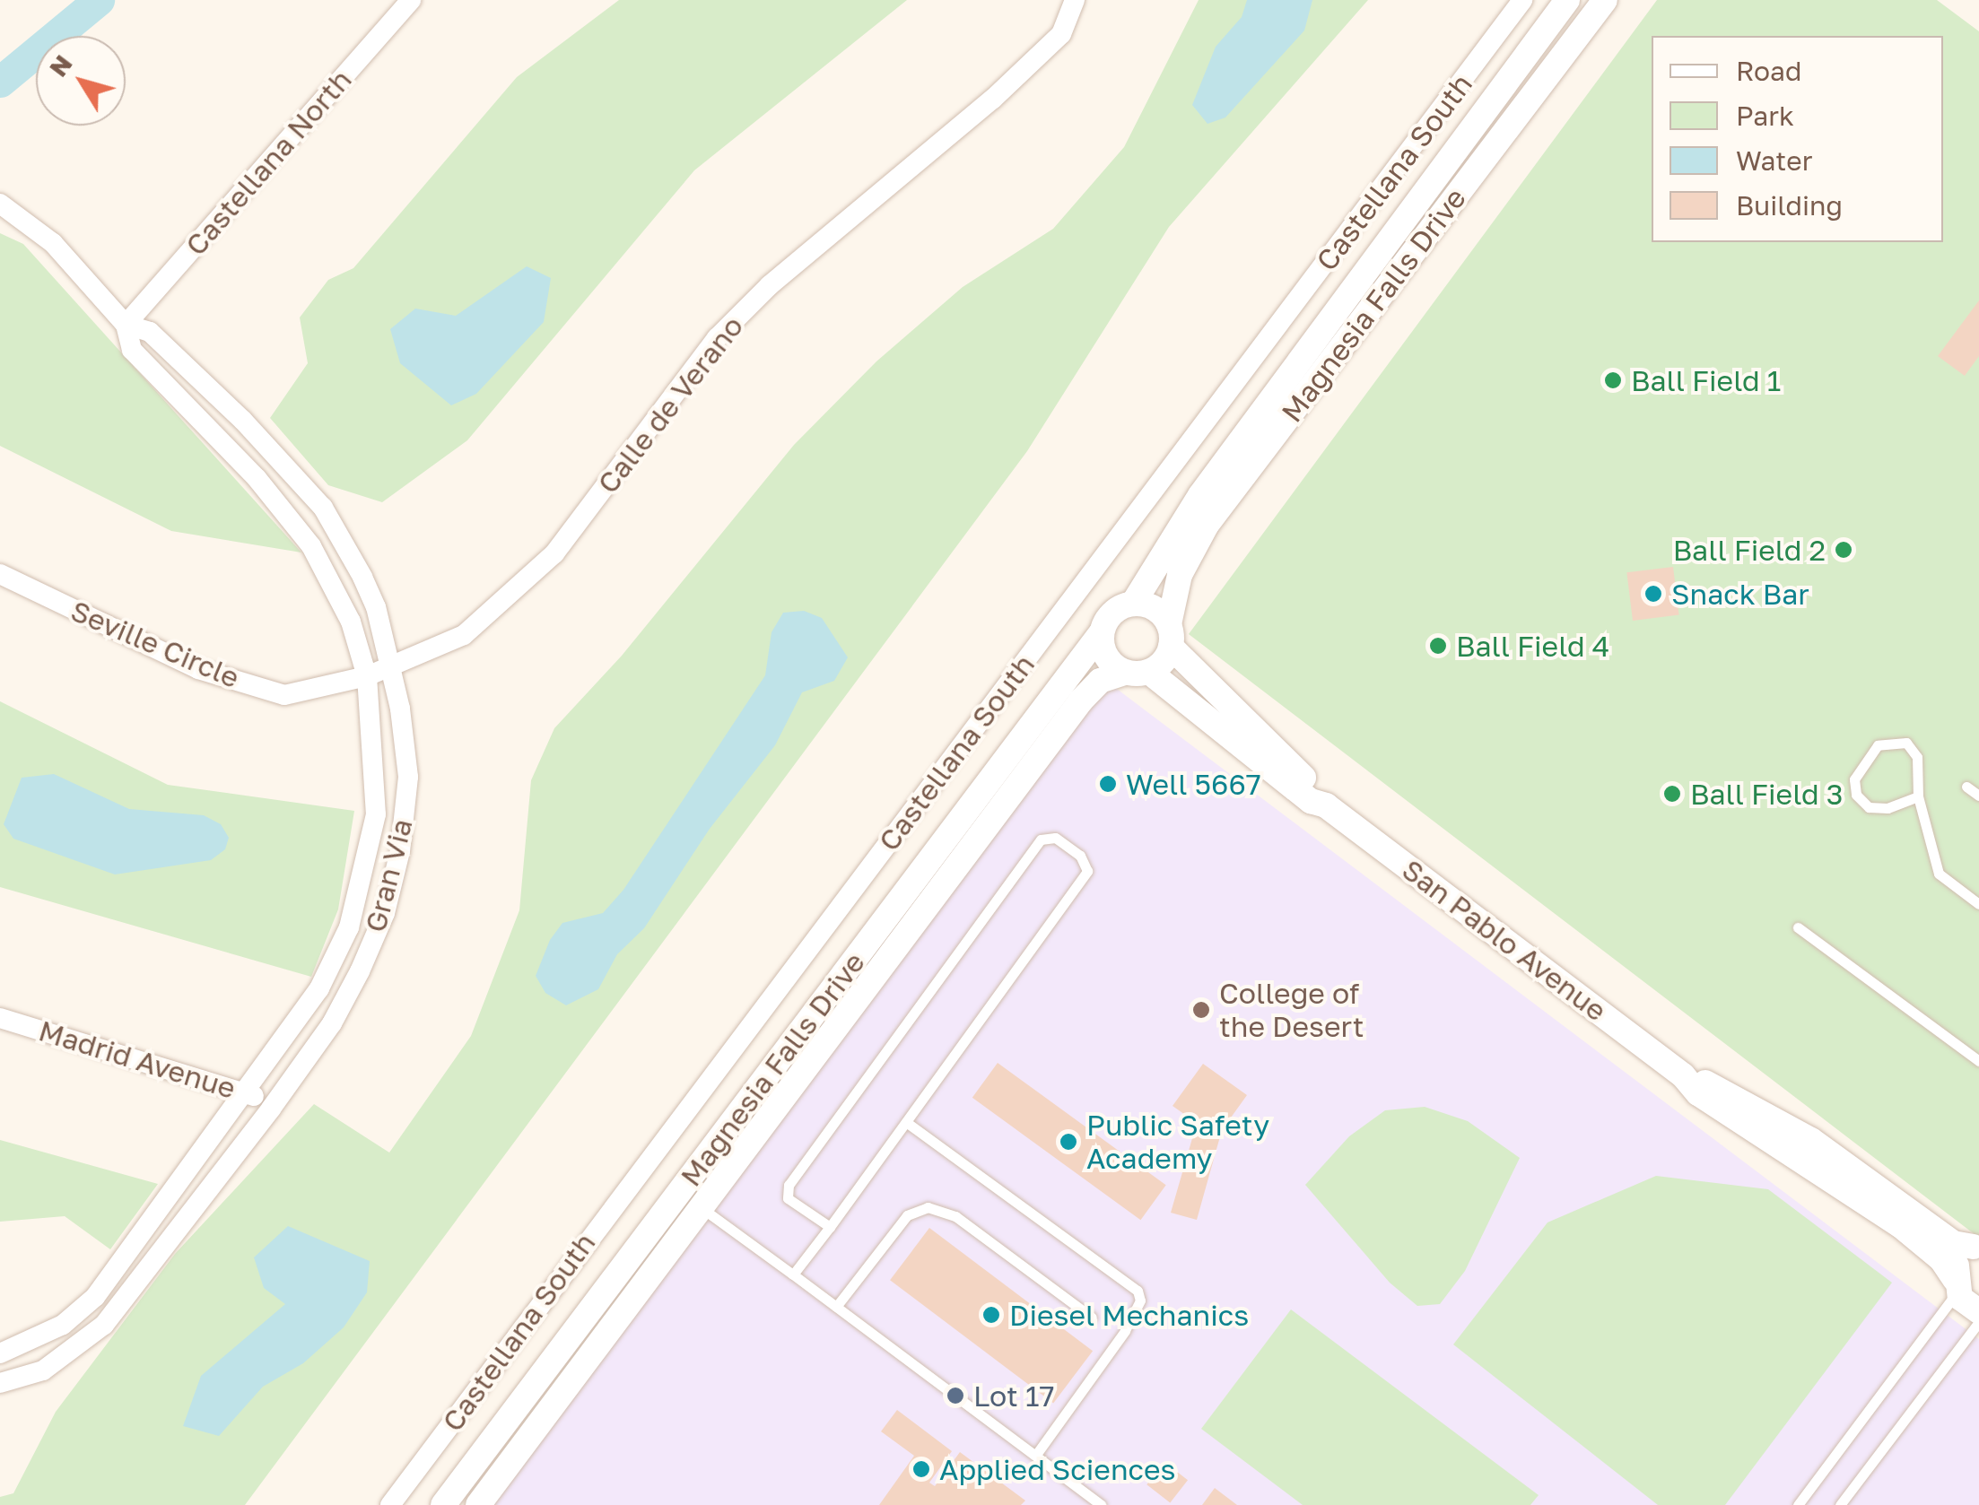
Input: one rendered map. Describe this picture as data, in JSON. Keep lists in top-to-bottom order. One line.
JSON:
{"streets":{"street":["Castellana North","Castellana South","Magnesia Falls Drive","Calle de Verano","Seville Circle","Gran Via","San Pablo Avenue","Madrid Avenue"]},"crossings":[["Castellana North","Gran Via"],["Magnesia Falls Drive","San Pablo Avenue"],["Calle de Verano","Seville Circle"],["Calle de Verano","Gran Via"],["Seville Circle","Gran Via"],["Gran Via","Madrid Avenue"]],"places":["Ball Field 1","Ball Field 2","Snack Bar","Ball Field 4","Well 5667","Ball Field 3","College of the Desert","Public Safety Academy","Diesel Mechanics","Lot 17","Applied Sciences"],"legend":["Road","Park","Water","Building"],"north":"top left"}
